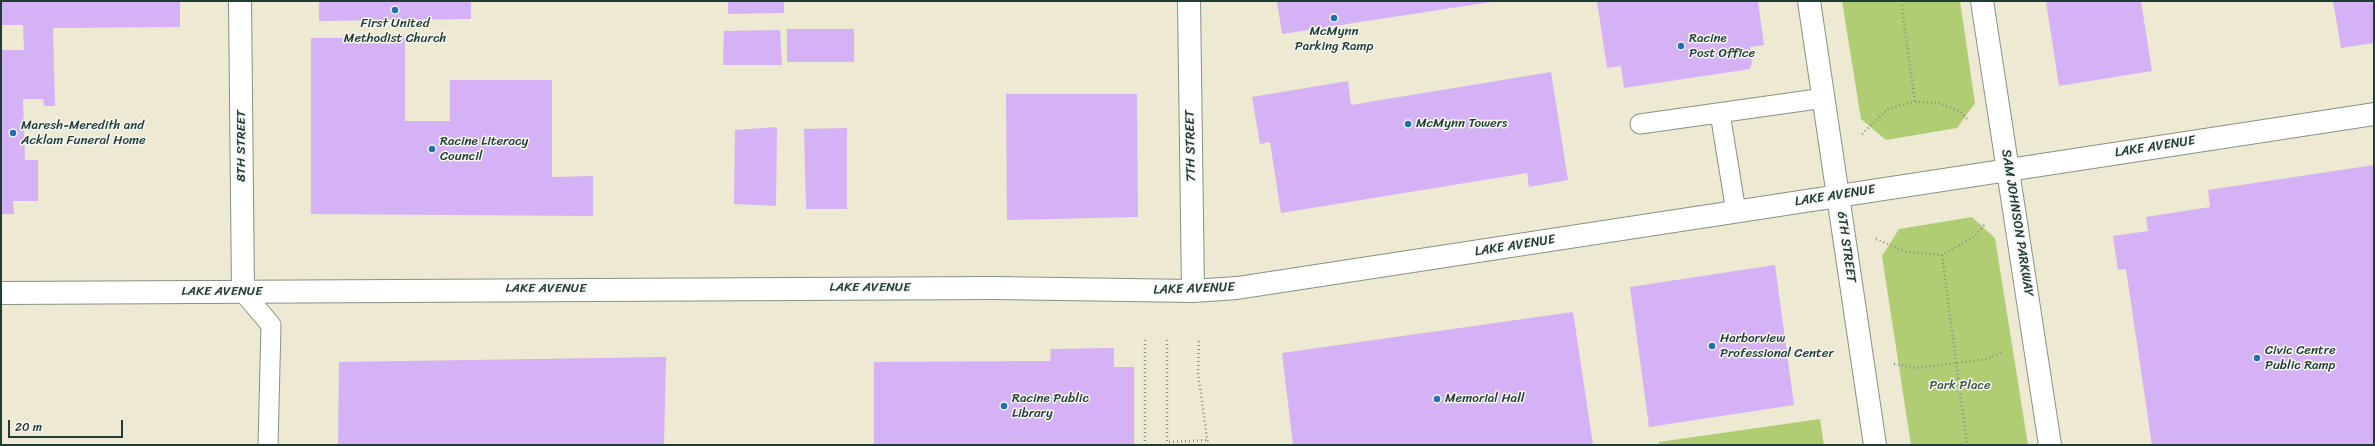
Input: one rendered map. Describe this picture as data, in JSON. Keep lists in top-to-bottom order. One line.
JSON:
{"streets":{"street":["8TH STREET","7TH STREET","LAKE AVENUE","SAM JOHNSON PARKWAY","6TH STREET"]},"crossings":[["8TH STREET","LAKE AVENUE"],["7TH STREET","LAKE AVENUE"],["LAKE AVENUE","SAM JOHNSON PARKWAY"],["LAKE AVENUE","6TH STREET"]],"parks":["Park Place"],"places":["First United Methodist Church","McMynn Parking Ramp","Racine Post Office","McMynn Towers","Maresh-Meredith and Acklam Funeral Home","Racine Literacy Council","Harborview Professional Center","Civic Centre Public Ramp","Memorial Hall","Racine Public Library"],"scale_bar":"20 m"}
